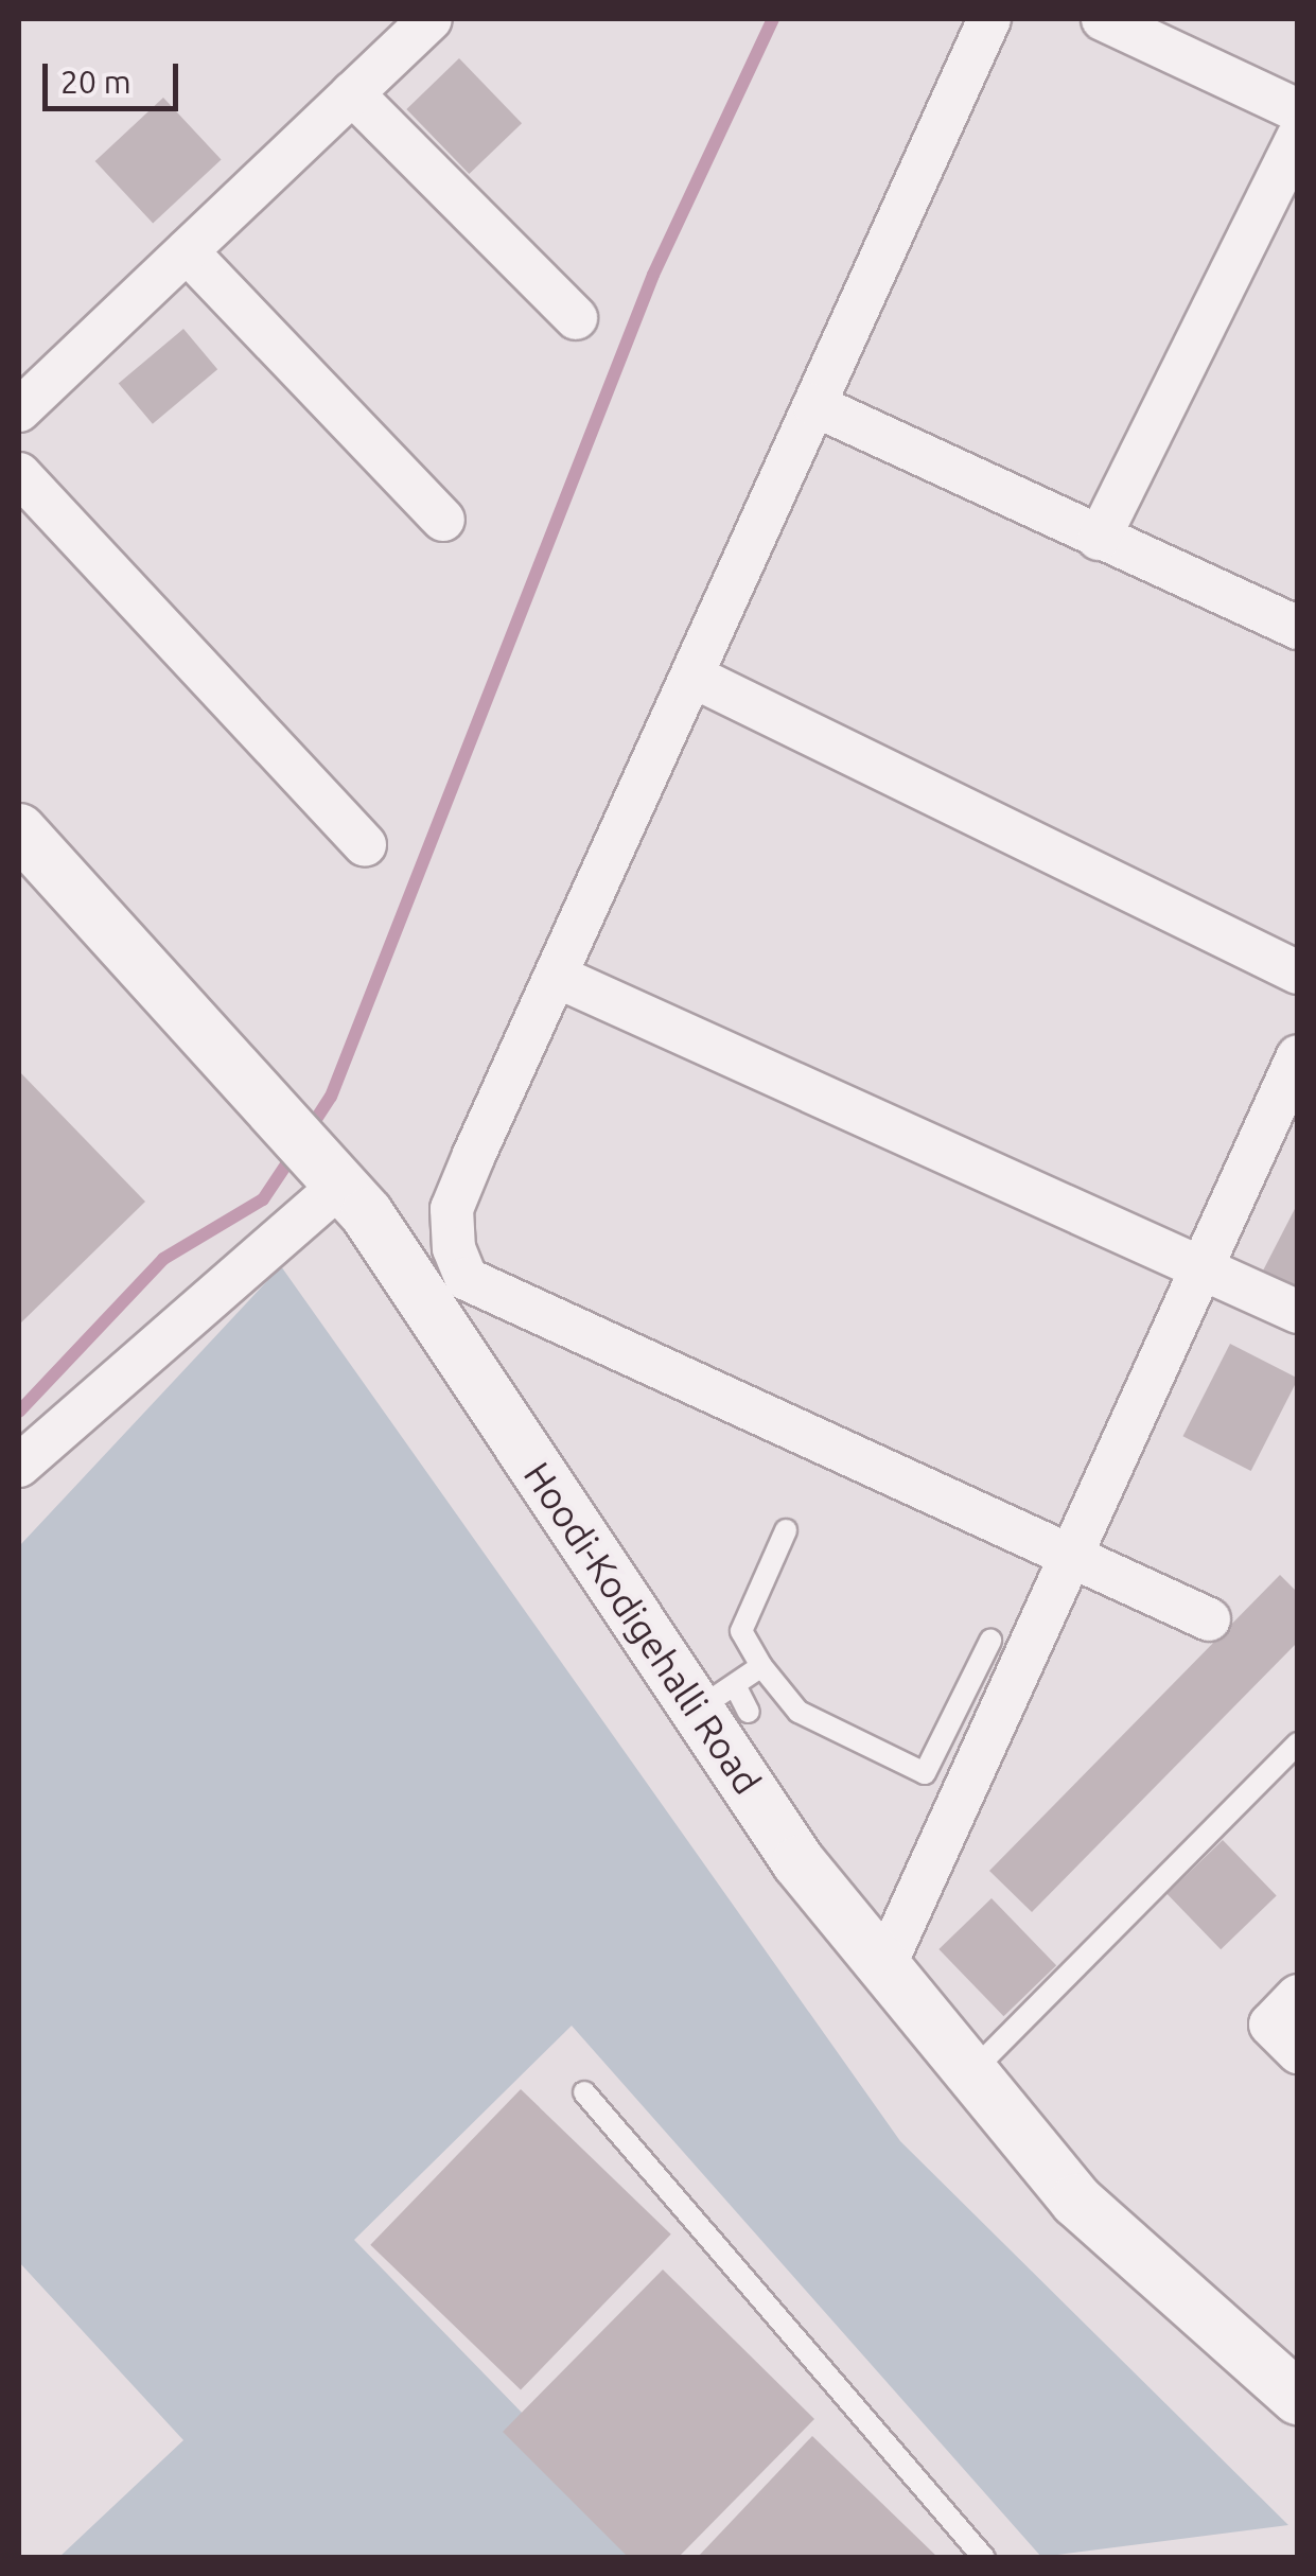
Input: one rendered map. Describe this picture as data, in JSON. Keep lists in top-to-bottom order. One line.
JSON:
{"streets":{"street":["Hoodi-Kodigehalli Road"]},"scale_bar":"20 m"}
